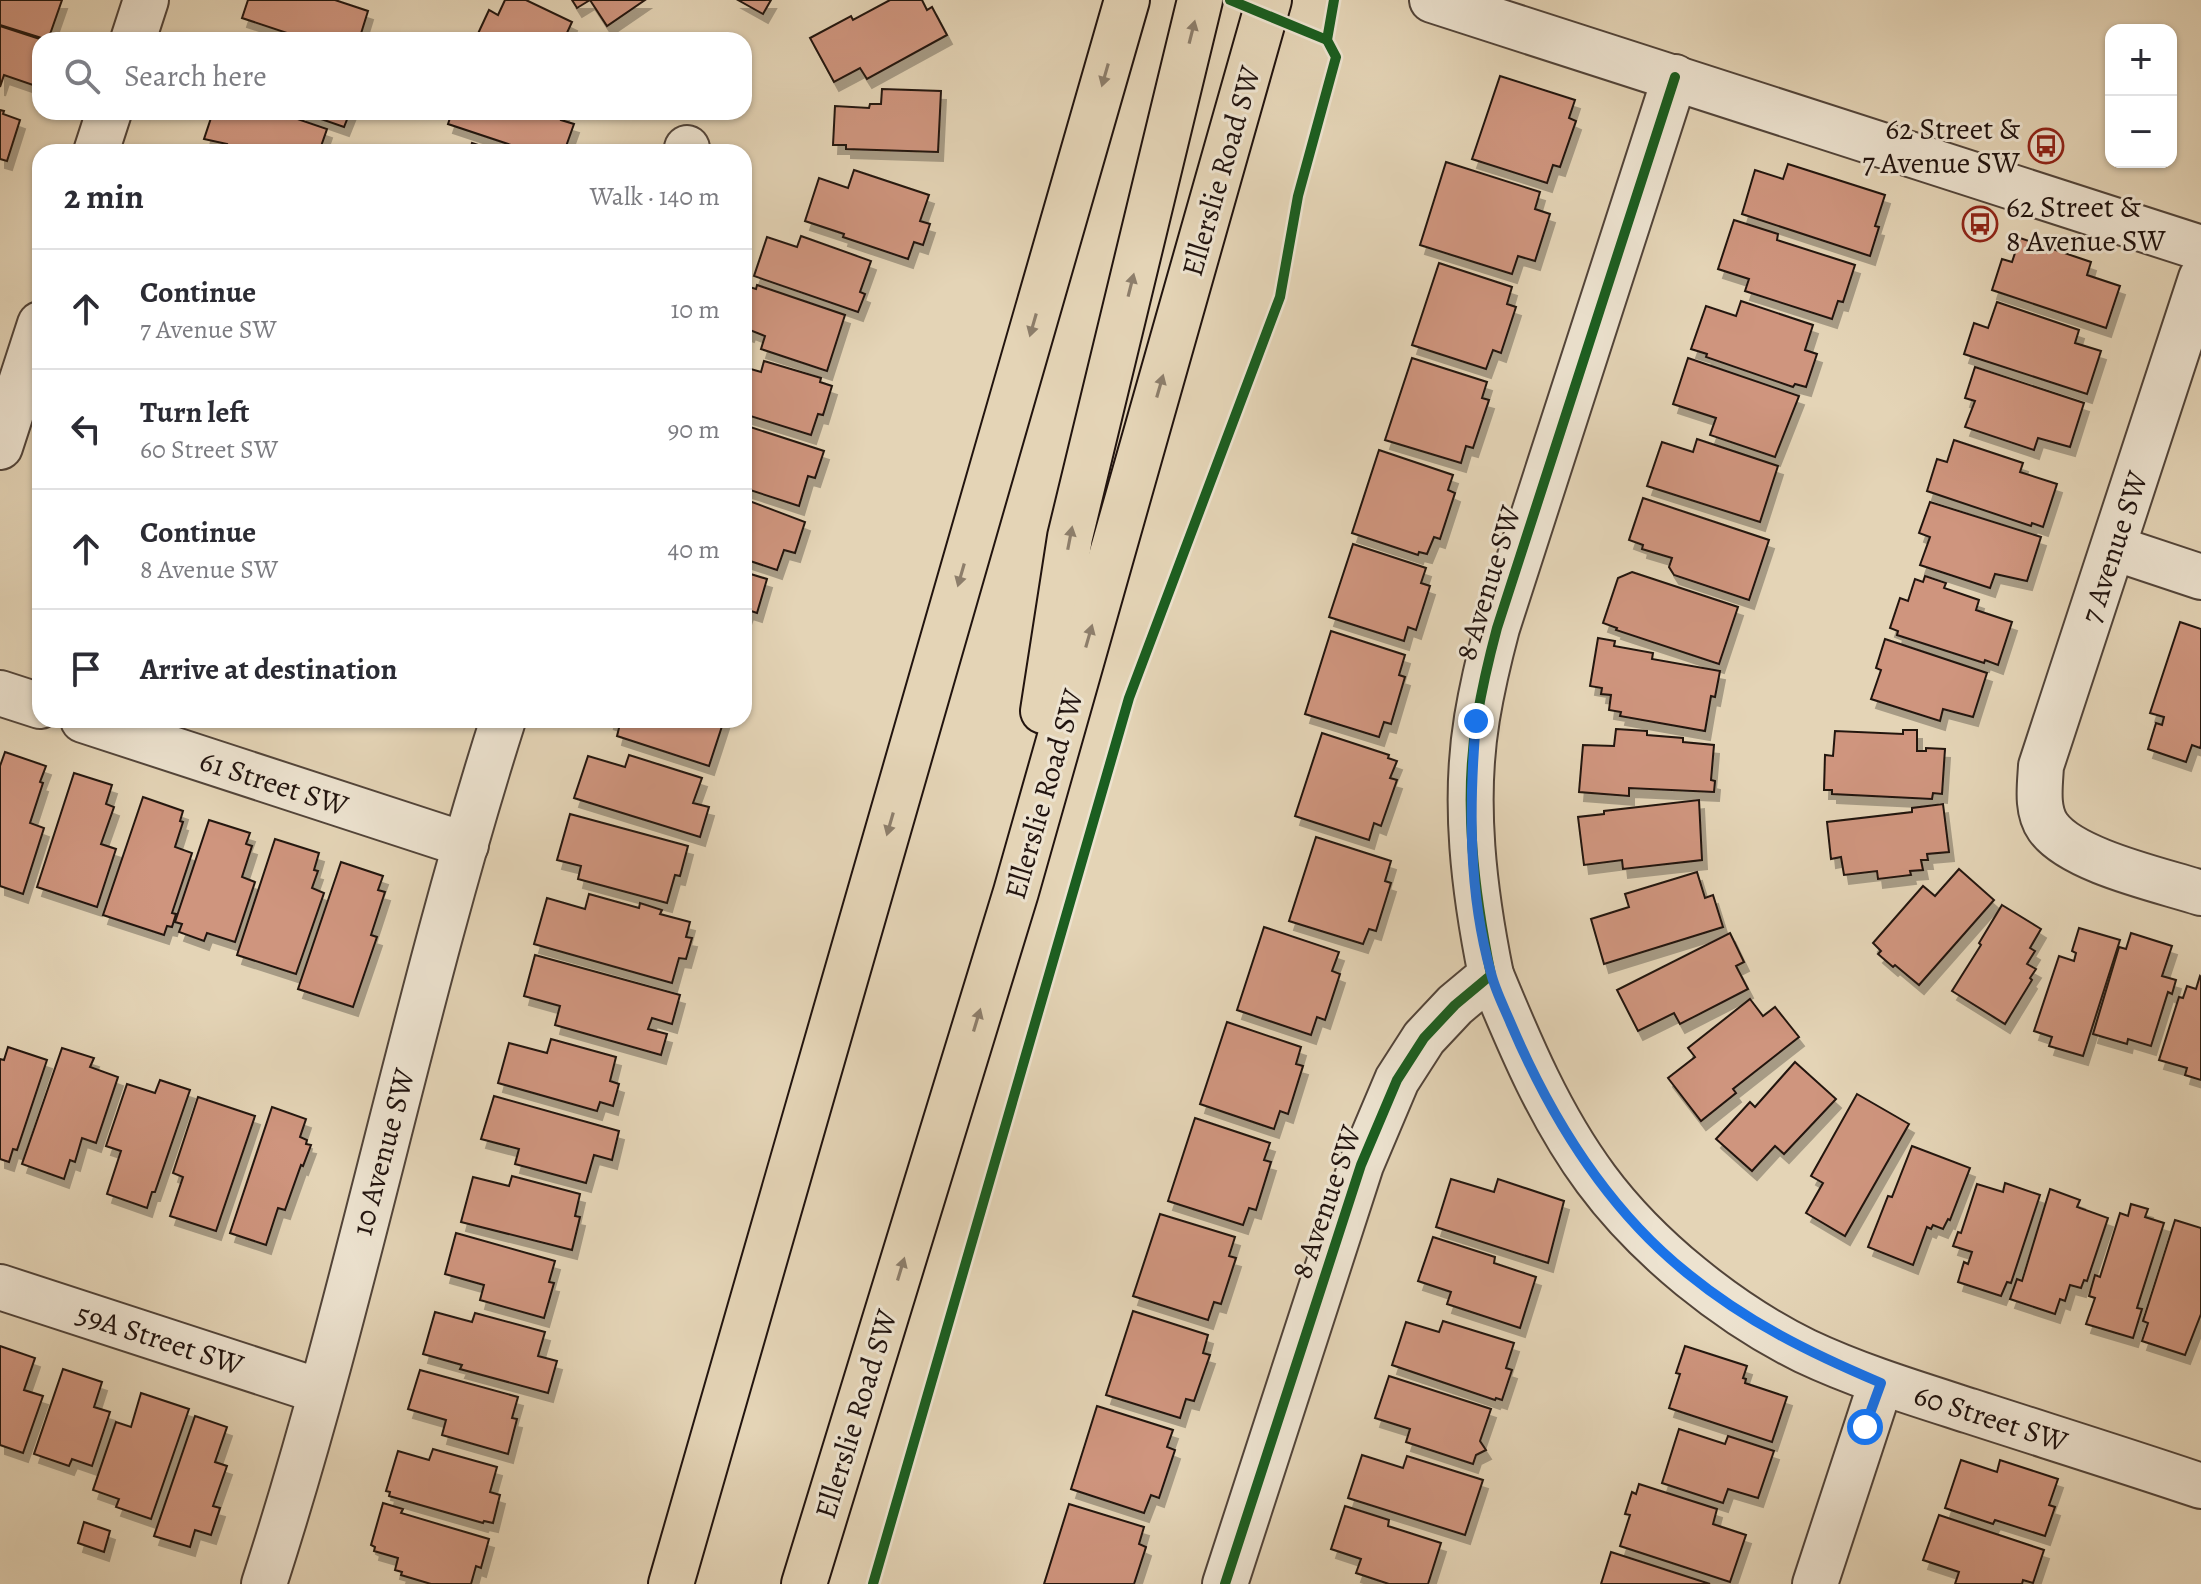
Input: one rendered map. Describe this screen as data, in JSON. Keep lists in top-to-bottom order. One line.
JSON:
{"streets":{"main road":["Ellerslie Road SW"],"street":["7 Avenue SW","8 Avenue SW","61 Street SW","10 Avenue SW","59A Street SW","60 Street SW"]},"crossings":[["8 Avenue SW","60 Street SW"],["61 Street SW","10 Avenue SW"],["10 Avenue SW","59A Street SW"]],"places":{"bus stop":["62 Street & 7 Avenue SW","62 Street & 8 Avenue SW"]},"page":{"map_buttons":["+","−"],"search":"Search here","heading":["2 min","Walk · 140 m"],"list":[["Continue","7 Avenue SW","10 m"],["Turn left","60 Street SW","90 m"],["Continue","8 Avenue SW","40 m"],"Arrive at destination"]}}
